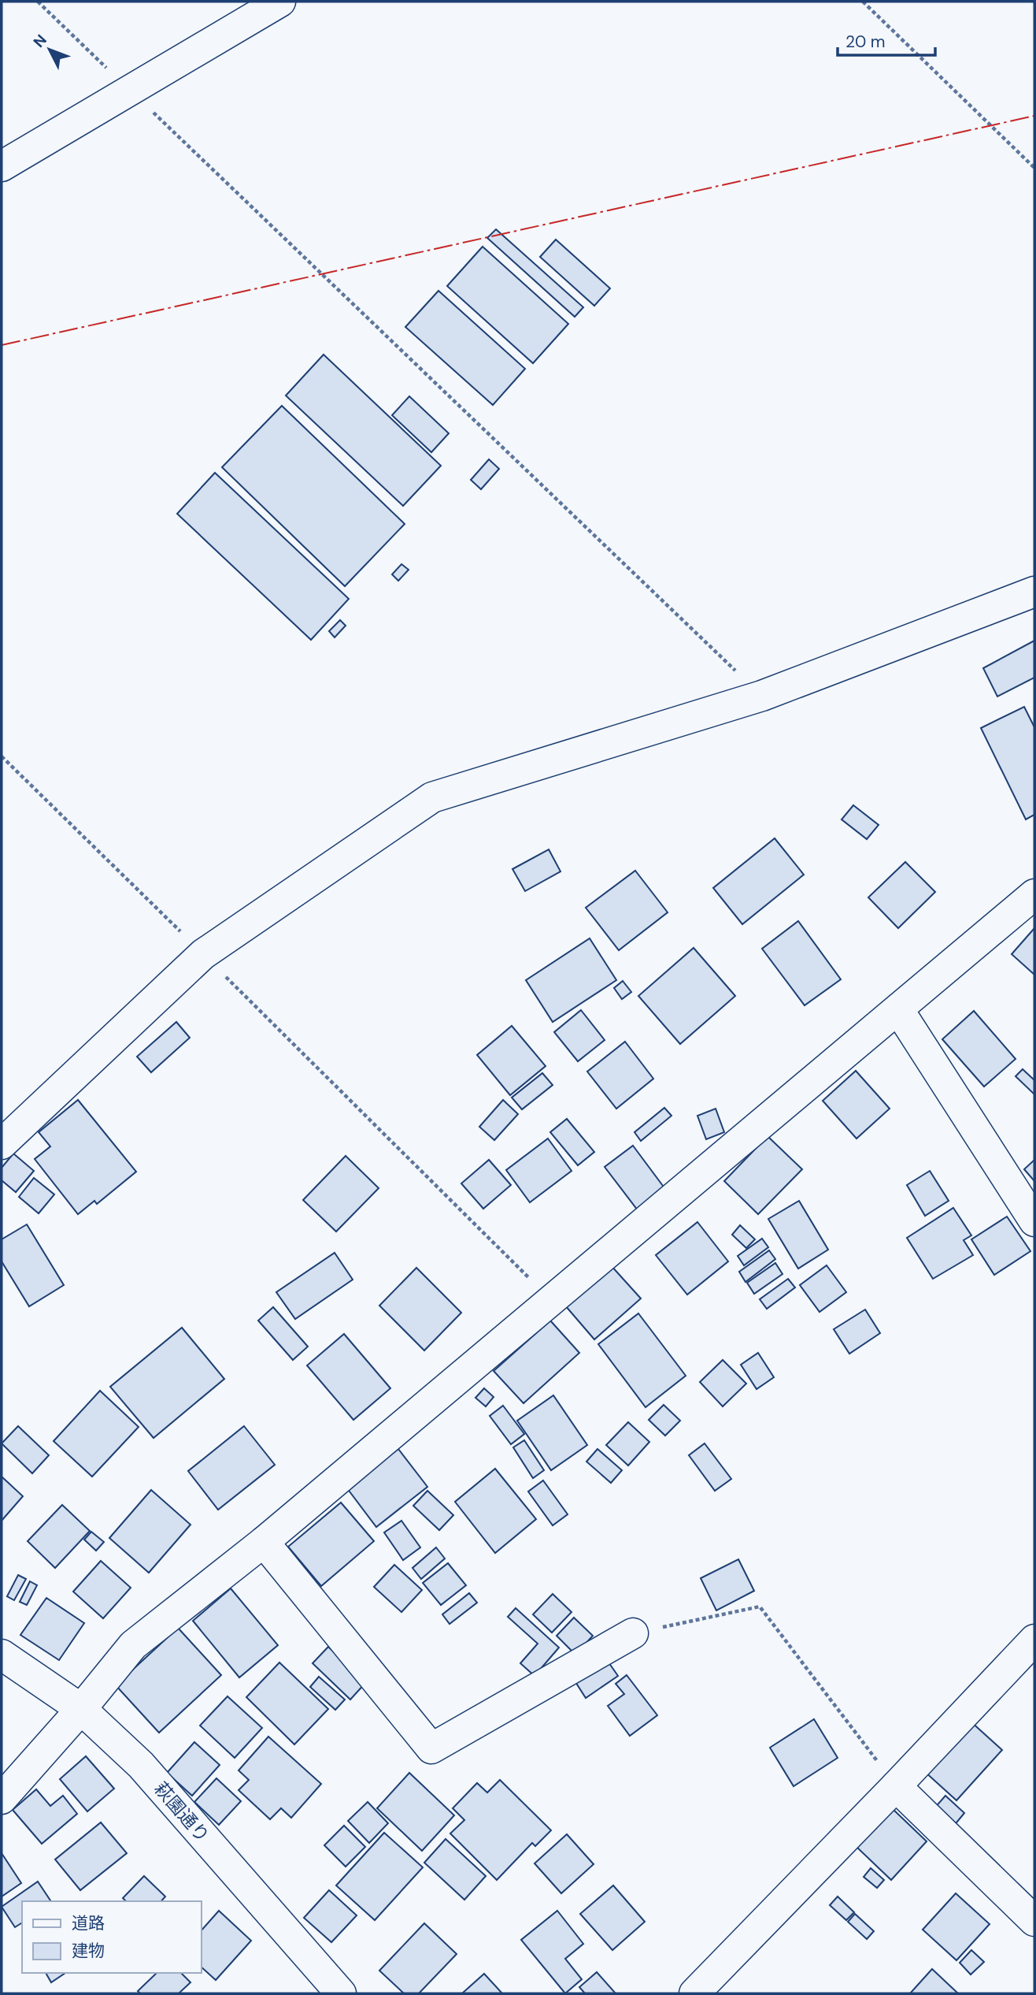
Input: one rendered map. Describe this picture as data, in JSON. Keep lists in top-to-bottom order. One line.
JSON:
{"streets":{"street":["萩園通り"]},"legend":["道路","建物"],"scale_bar":"20 m","north":"top left"}
